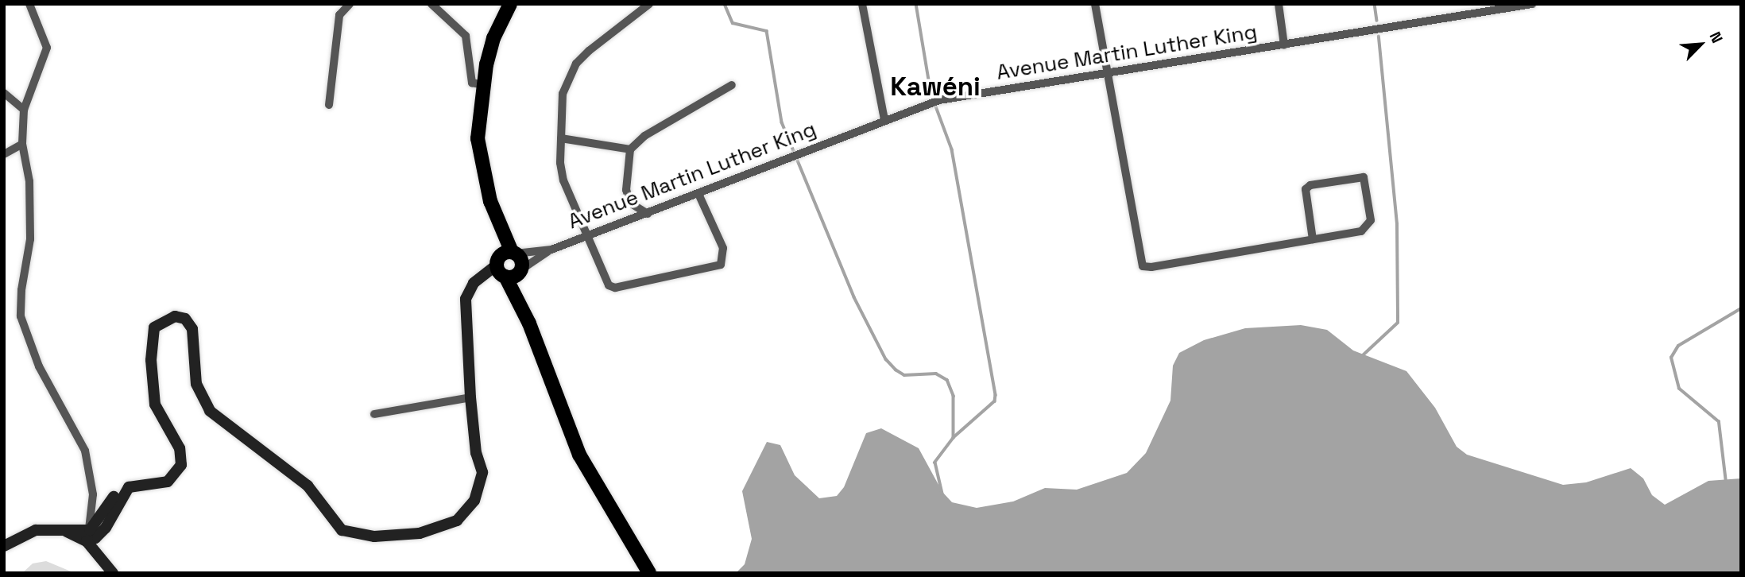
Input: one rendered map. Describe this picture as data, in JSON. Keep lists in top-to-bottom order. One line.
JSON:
{"streets":{"street":["Avenue Martin Luther King"]},"districts":["Kawéni"],"north":"top right"}
